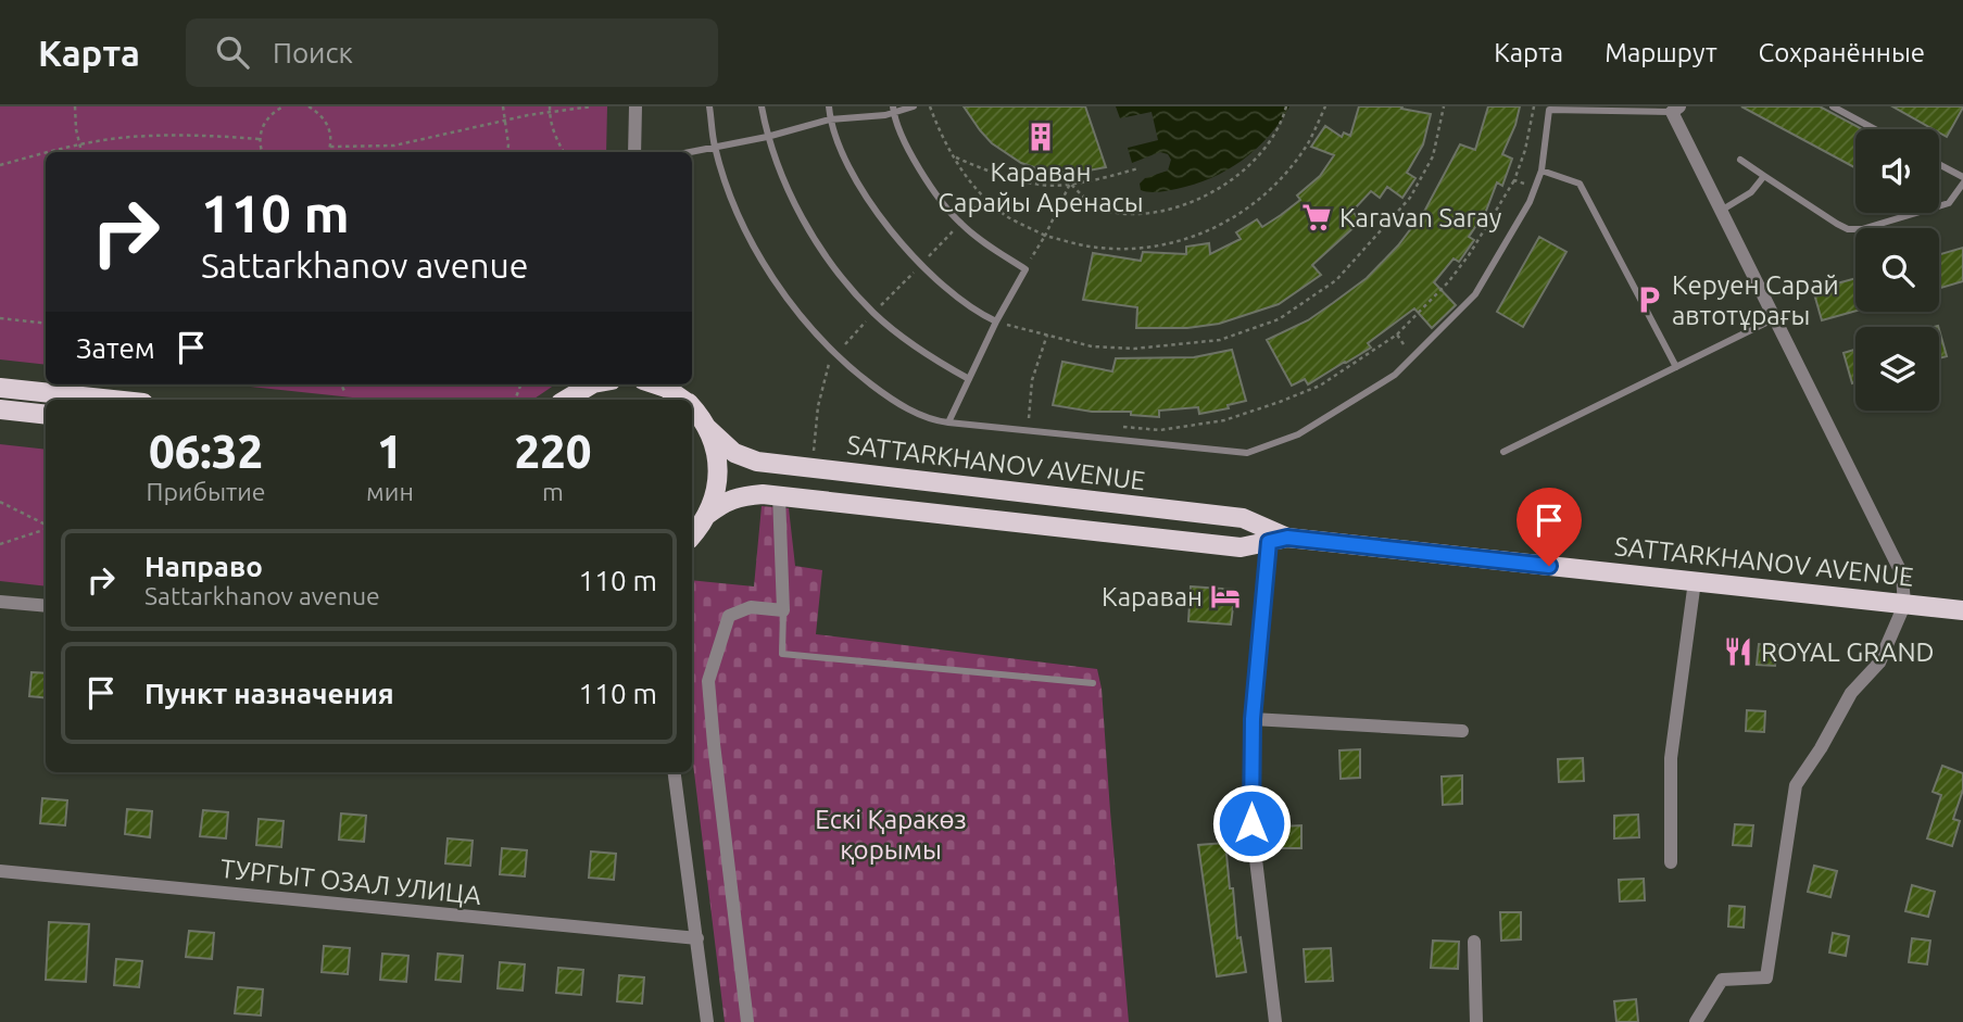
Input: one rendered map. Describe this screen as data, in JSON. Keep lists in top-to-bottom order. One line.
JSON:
{"streets":{"main road":["SATTARKHANOV AVENUE"],"street":["ТУРГЫТ ОЗАЛ УЛИЦА"]},"parks":["Ескі Қаракөз қорымы"],"places":{"building":["Караван Сарайы Аренасы"],"supermarket":["Karavan Saray"],"parking":["Керуен Сарай автотұрағы"],"hotel":["Караван"],"restaurant":["ROYAL GRAND"]},"page":{"header":"Карта","search":"Поиск","nav":["Карта","Маршрут","Сохранённые"],"turn":["110 m","Sattarkhanov avenue"],"then":"Затем","eta":["06:32","Прибытие","1","мин","220","m"],"list":[{"name":"Направо","note":"Sattarkhanov avenue","value":"110 m"},{"name":"Пункт назначения","value":"110 m"}]}}
